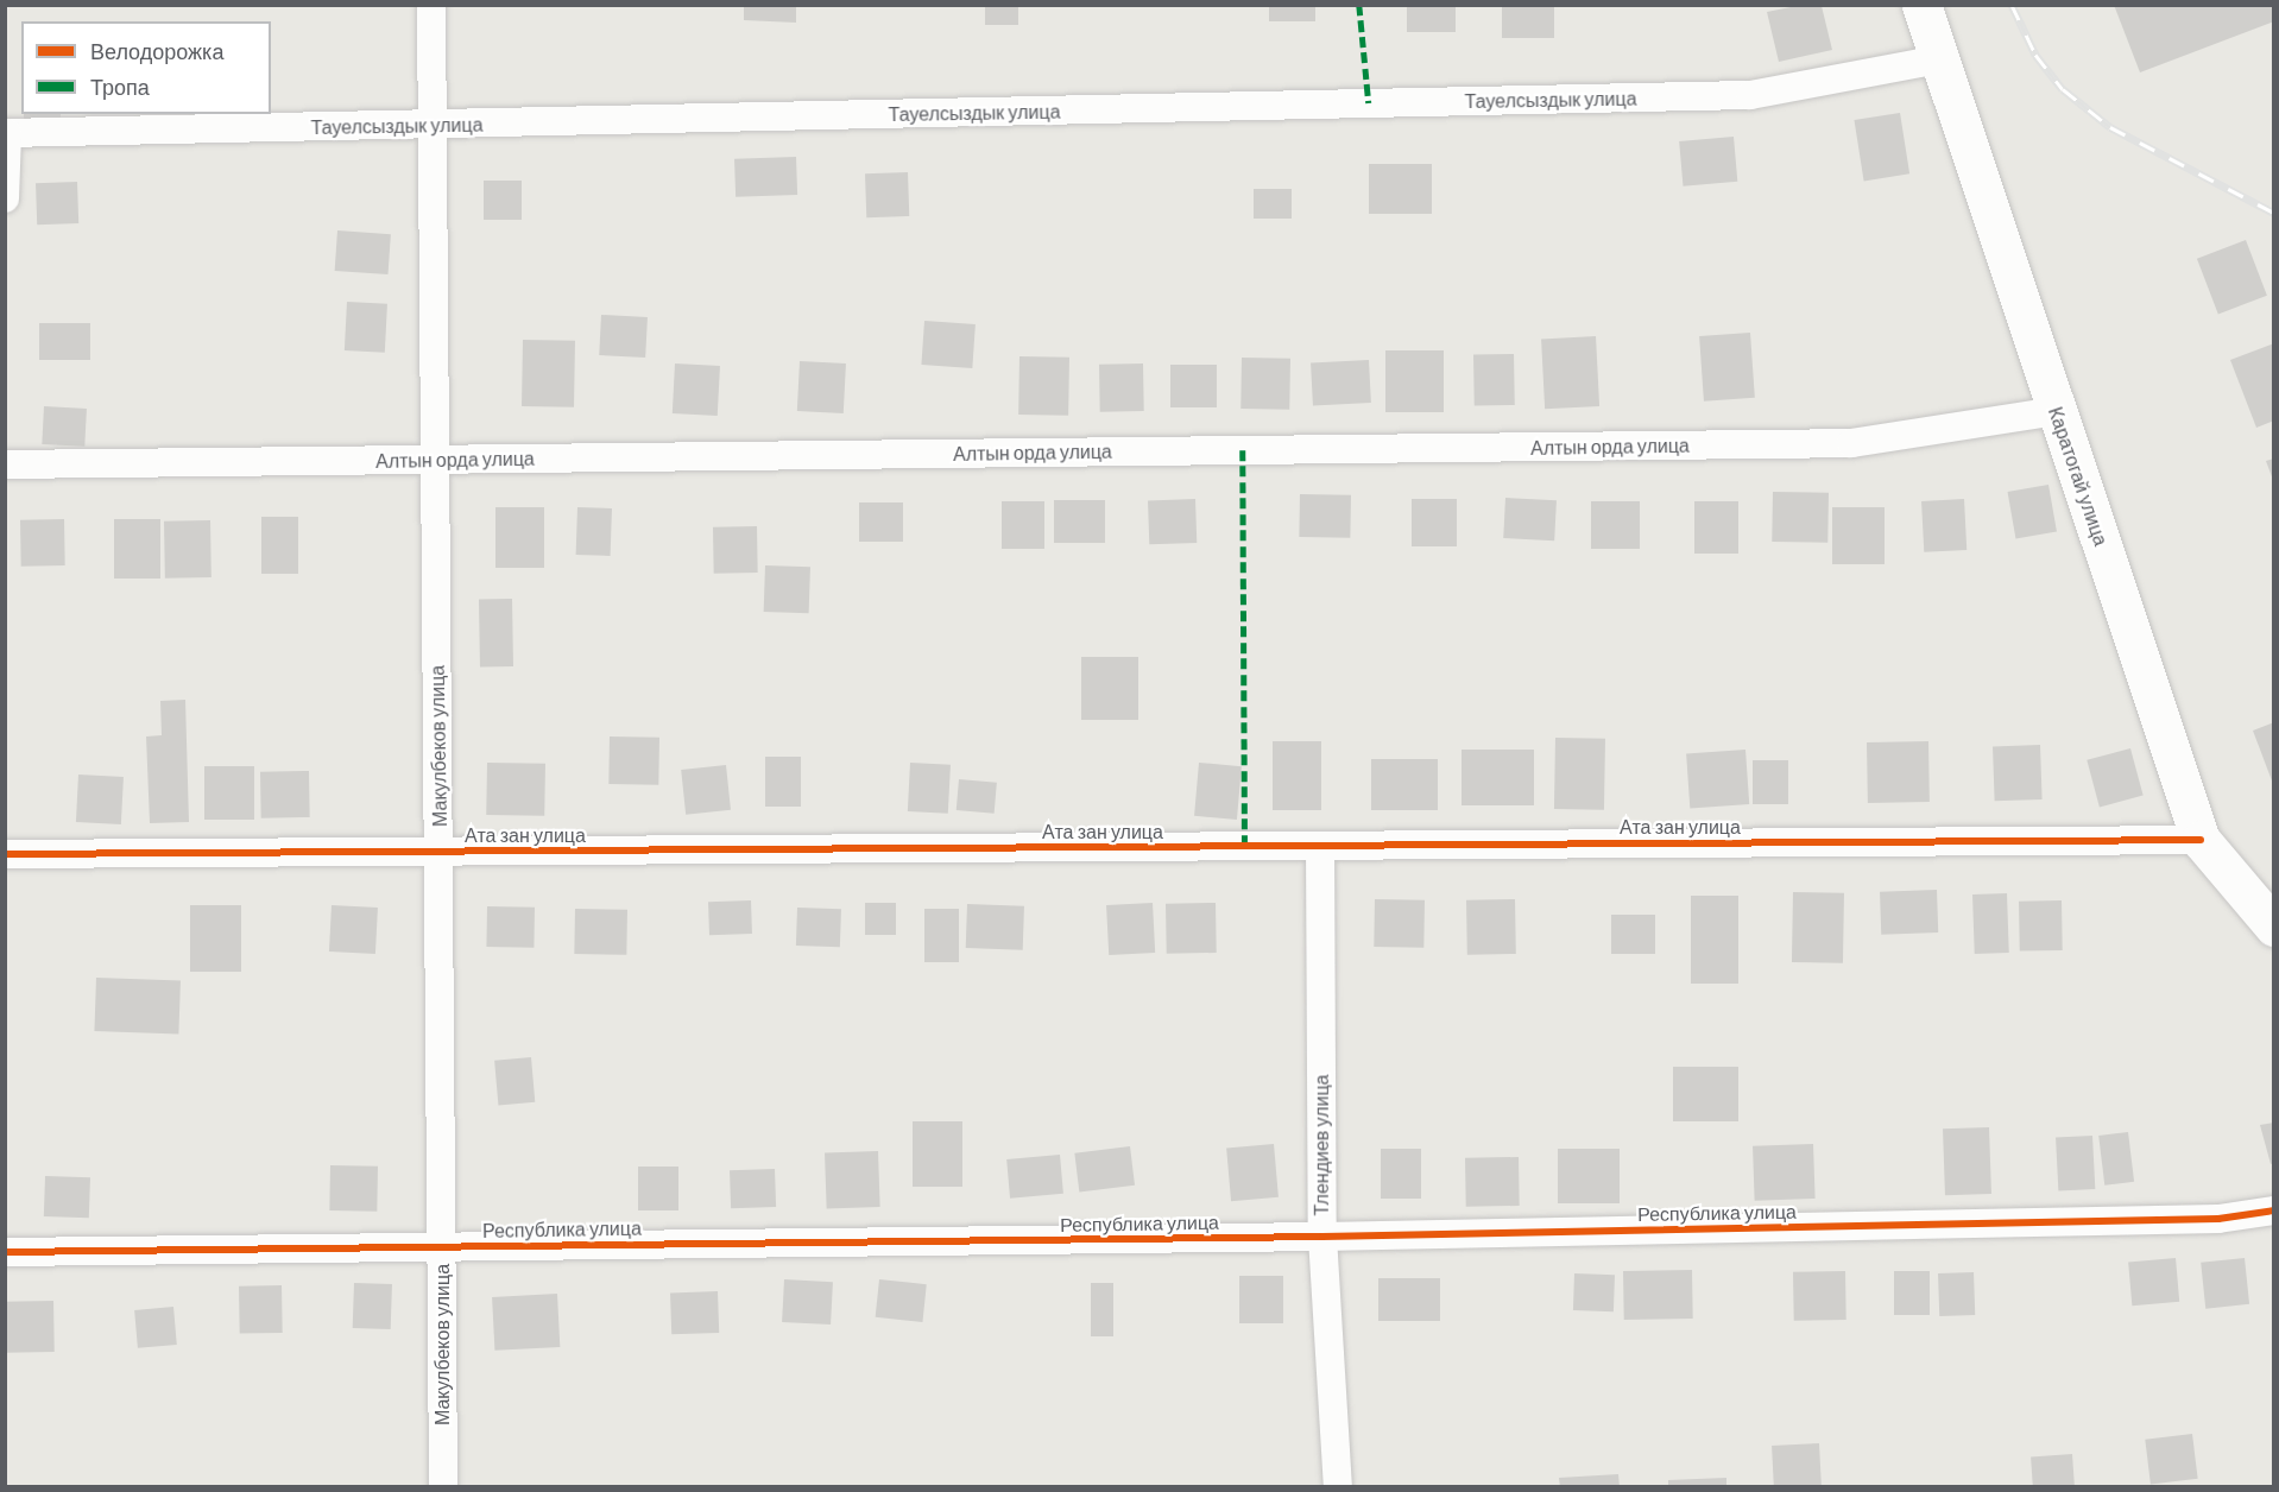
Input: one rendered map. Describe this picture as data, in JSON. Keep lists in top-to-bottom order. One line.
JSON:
{"streets":{"street":["Тауелсыздык улица","Алтын орда улица","Каратогай улица","Макулбеков улица","Ата зан улица","Тлендиев улица","Республика улица"]},"crossings":[["Тауелсыздык улица","Каратогай улица"],["Тауелсыздык улица","Макулбеков улица"],["Алтын орда улица","Каратогай улица"],["Алтын орда улица","Макулбеков улица"],["Каратогай улица","Ата зан улица"],["Макулбеков улица","Ата зан улица"],["Макулбеков улица","Республика улица"],["Ата зан улица","Тлендиев улица"],["Тлендиев улица","Республика улица"]],"legend":["Велодорожка","Тропа"]}
